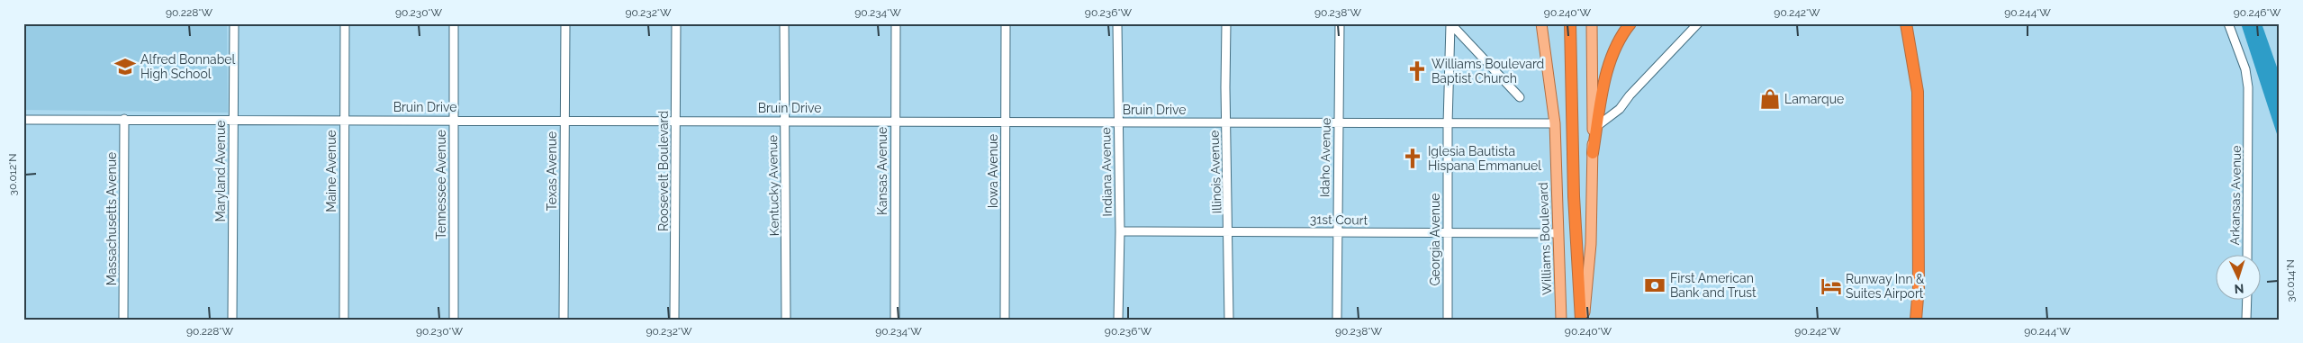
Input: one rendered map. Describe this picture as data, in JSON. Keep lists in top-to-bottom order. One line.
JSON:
{"streets":{"main road":["Williams Boulevard"],"street":["Bruin Drive","Idaho Avenue","Maryland Avenue","Maine Avenue","Texas Avenue","Roosevelt Boulevard","Kansas Avenue","Iowa Avenue","Indiana Avenue","Illinois Avenue","Tennessee Avenue","Kentucky Avenue","Arkansas Avenue","Massachusetts Avenue","31st Court","Georgia Avenue"]},"crossings":[["Bruin Drive","Idaho Avenue"],["Bruin Drive","Maryland Avenue"],["Bruin Drive","Maine Avenue"],["Bruin Drive","Texas Avenue"],["Bruin Drive","Roosevelt Boulevard"],["Bruin Drive","Kansas Avenue"],["Bruin Drive","Iowa Avenue"],["Bruin Drive","Indiana Avenue"],["Bruin Drive","Illinois Avenue"],["Bruin Drive","Tennessee Avenue"],["Bruin Drive","Kentucky Avenue"],["Bruin Drive","Massachusetts Avenue"],["Bruin Drive","Williams Boulevard"],["Bruin Drive","Georgia Avenue"],["Idaho Avenue","31st Court"],["Indiana Avenue","31st Court"],["Illinois Avenue","31st Court"],["31st Court","Williams Boulevard"],["31st Court","Georgia Avenue"]],"places":{"school or university":["Alfred Bonnabel High School"],"church":["Williams Boulevard Baptist Church","Iglesia Bautista Hispana Emmanuel"],"shop":["Lamarque"],"bank":["First American Bank and Trust"],"hotel":["Runway Inn & Suites Airport"]},"north":"bottom","coordinates":["90.228°W","90.230°W","90.232°W","90.234°W","90.236°W","90.238°W","90.240°W","90.242°W","90.244°W","90.246°W","30.012°N","30.014°N"]}
